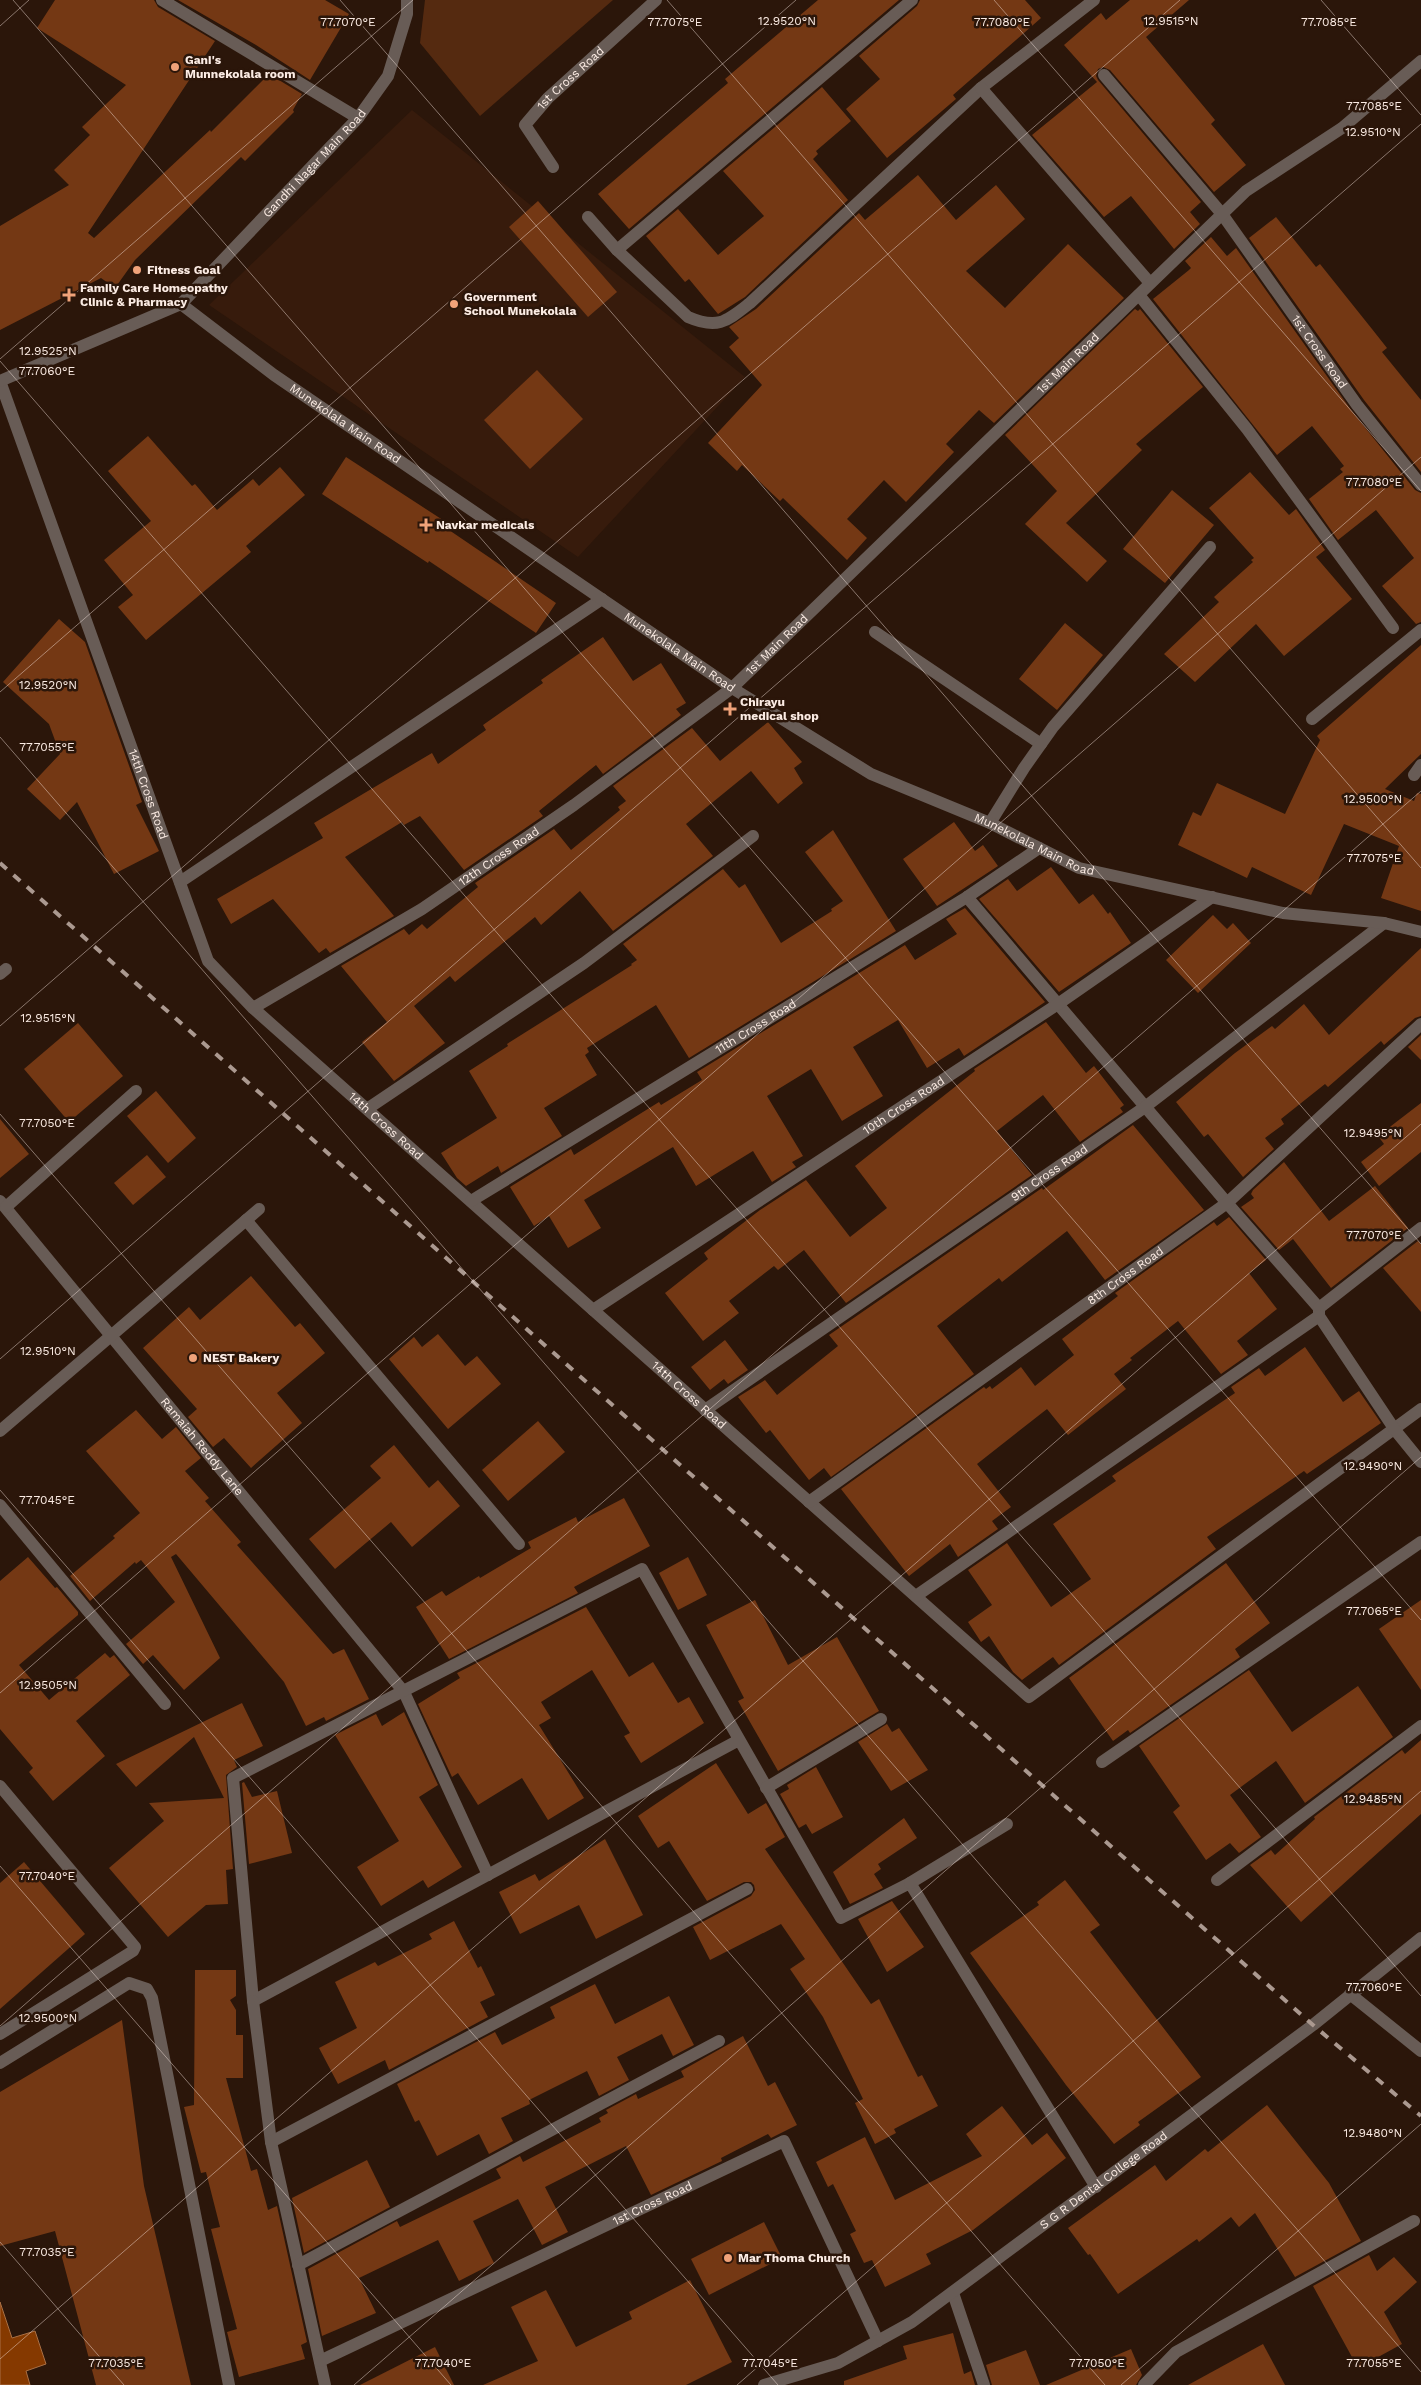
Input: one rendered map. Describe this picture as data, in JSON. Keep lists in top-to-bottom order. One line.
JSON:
{"streets":{"street":["1st Cross Road","Gandhi Nagar Main Road","1st Main Road","Munekolala Main Road","14th Cross Road","12th Cross Road","11th Cross Road","10th Cross Road","9th Cross Road","8th Cross Road","Ramaiah Reddy Lane","S G R Dental College Road"]},"crossings":[["1st Cross Road","1st Main Road"],["1st Cross Road","S G R Dental College Road"],["Gandhi Nagar Main Road","Munekolala Main Road"],["1st Main Road","Munekolala Main Road"],["1st Main Road","12th Cross Road"],["Munekolala Main Road","12th Cross Road"],["Munekolala Main Road","11th Cross Road"],["Munekolala Main Road","10th Cross Road"],["Munekolala Main Road","9th Cross Road"],["14th Cross Road","12th Cross Road"],["14th Cross Road","11th Cross Road"],["14th Cross Road","10th Cross Road"],["14th Cross Road","9th Cross Road"],["14th Cross Road","8th Cross Road"]],"places":{"other":["Gani's Munnekolala room","Fitness Goal","Government School Munekolala","NEST Bakery","Mar Thoma Church"],"health":["Family Care Homeopathy Clinic & Pharmacy","Navkar medicals","Chirayu medical shop"]},"coordinates":["12.9515°N","12.9520°N","77.7085°E","77.7070°E","77.7075°E","77.7080°E","12.9510°N","12.9525°N","77.7060°E","77.7055°E","12.9500°N","77.7050°E","12.9495°N","12.9490°N","77.7045°E","77.7065°E","12.9505°N","12.9485°N","77.7040°E","12.9480°N","77.7035°E"]}
